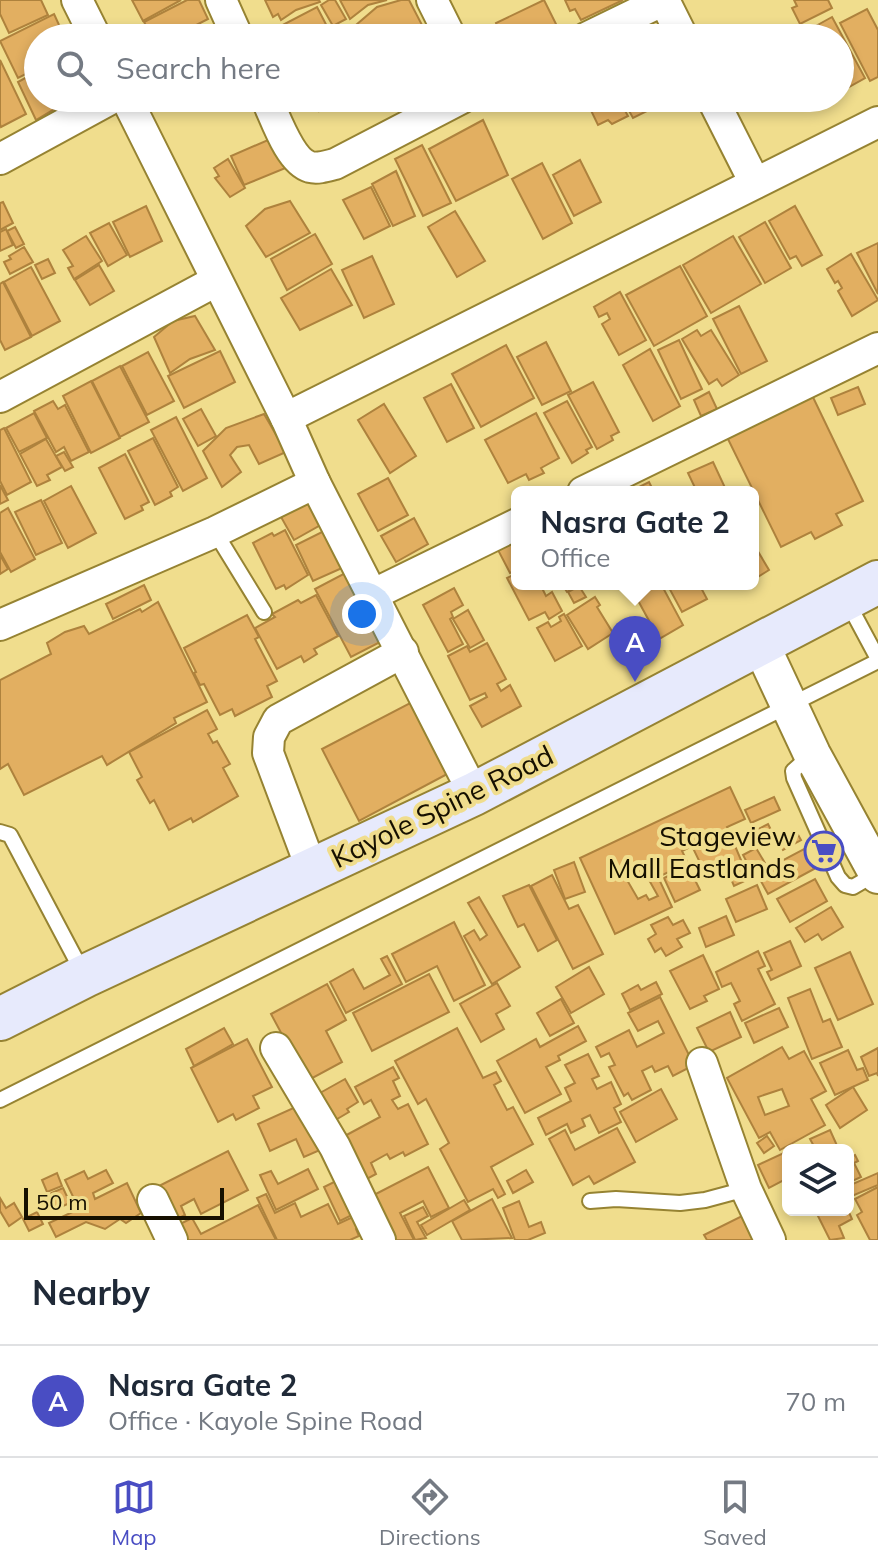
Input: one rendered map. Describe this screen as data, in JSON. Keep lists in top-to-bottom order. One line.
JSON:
{"streets":{"main road":["Kayole Spine Road"]},"places":{"supermarket":["Stageview Mall Eastlands"]},"scale_bar":"50 m","page":{"search":"Search here","popup":["Nasra Gate 2","Office"],"pins":"A","scale":"50 m","heading":"Nearby","list":[{"mark":"A","name":"Nasra Gate 2","note":"Office · Kayole Spine Road","value":"70 m"}],"nav":["Map","Directions","Saved"]}}
